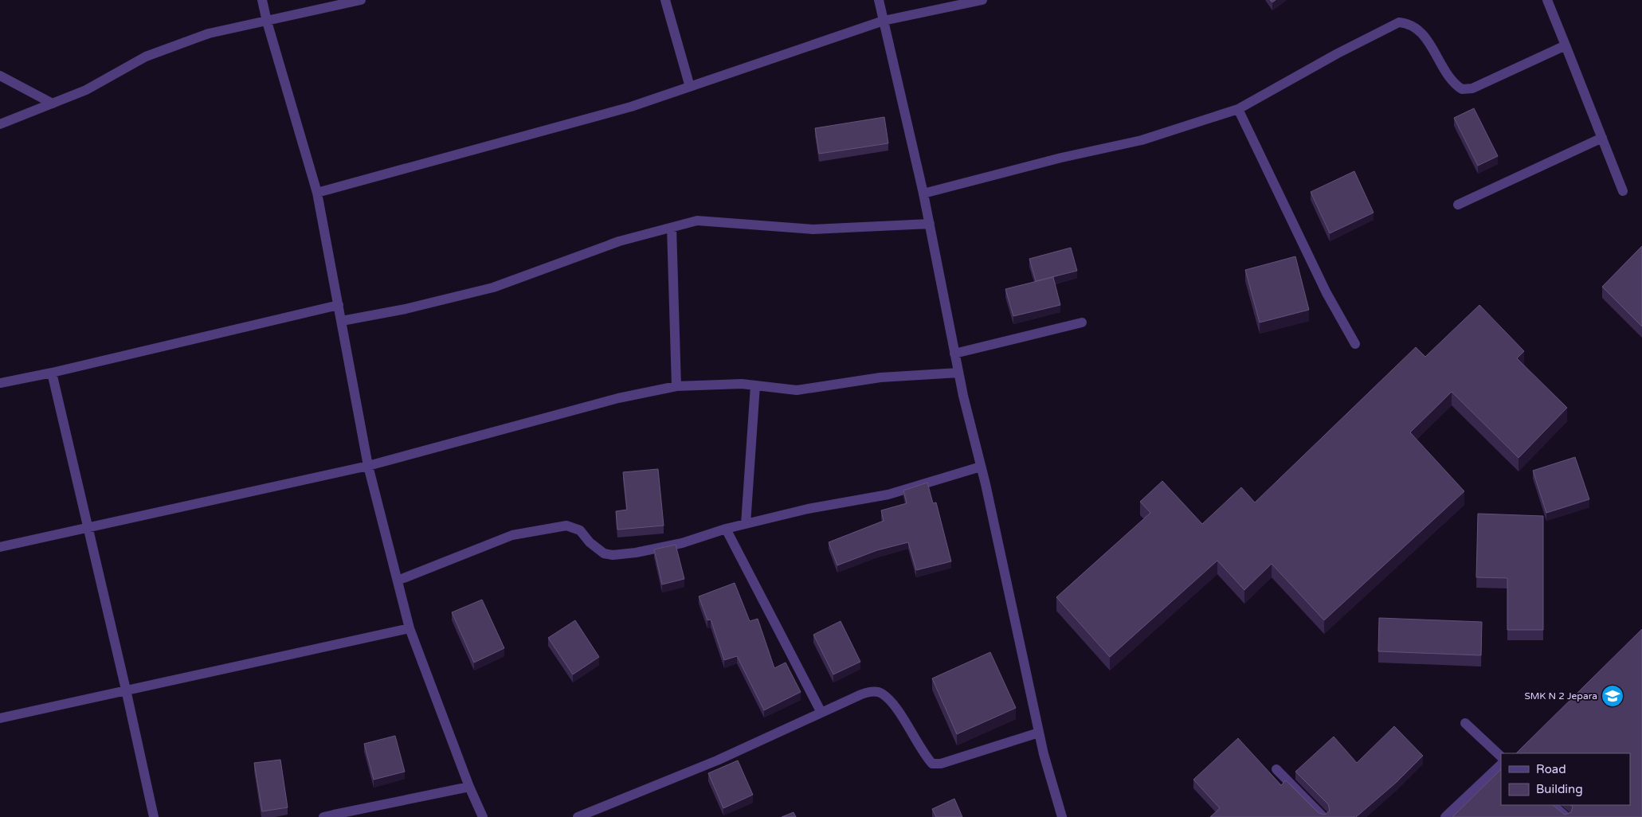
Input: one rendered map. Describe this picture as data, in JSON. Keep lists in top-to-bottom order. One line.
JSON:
{"places":{"school or university":["SMK N 2 Jepara"]},"legend":["Road","Building"]}
